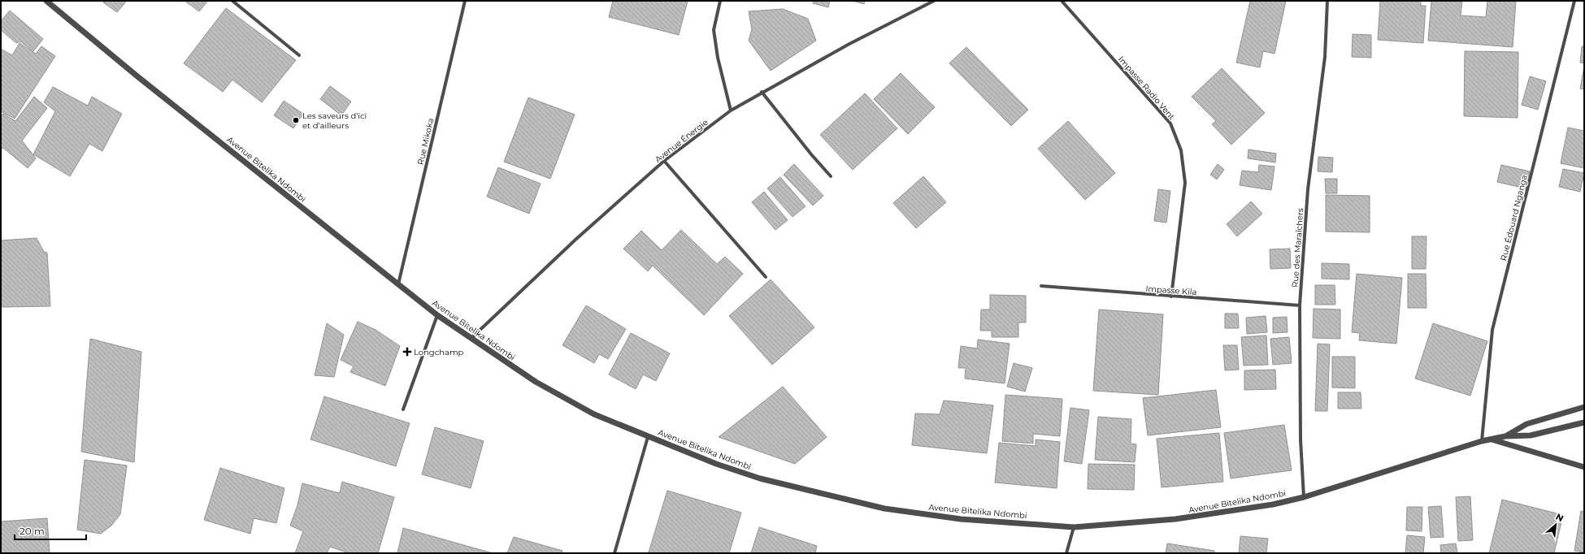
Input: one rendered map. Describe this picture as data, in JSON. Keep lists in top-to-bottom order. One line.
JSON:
{"streets":{"street":["Impasse Radio Vent","Avenue Énergie","Rue Mikoka","Avenue Bitelika Ndombi","Rue Édouard Nganga","Rue des Maraîchers","Impasse Kila"]},"crossings":[["Impasse Radio Vent","Impasse Kila"],["Avenue Énergie","Avenue Bitelika Ndombi"],["Rue Mikoka","Avenue Bitelika Ndombi"],["Avenue Bitelika Ndombi","Rue Édouard Nganga"],["Avenue Bitelika Ndombi","Rue des Maraîchers"],["Rue des Maraîchers","Impasse Kila"]],"places":{"other":["Les saveurs d'ici et d'ailleurs"],"health":["Longchamp"]},"scale_bar":"20 m","north":"top right"}
